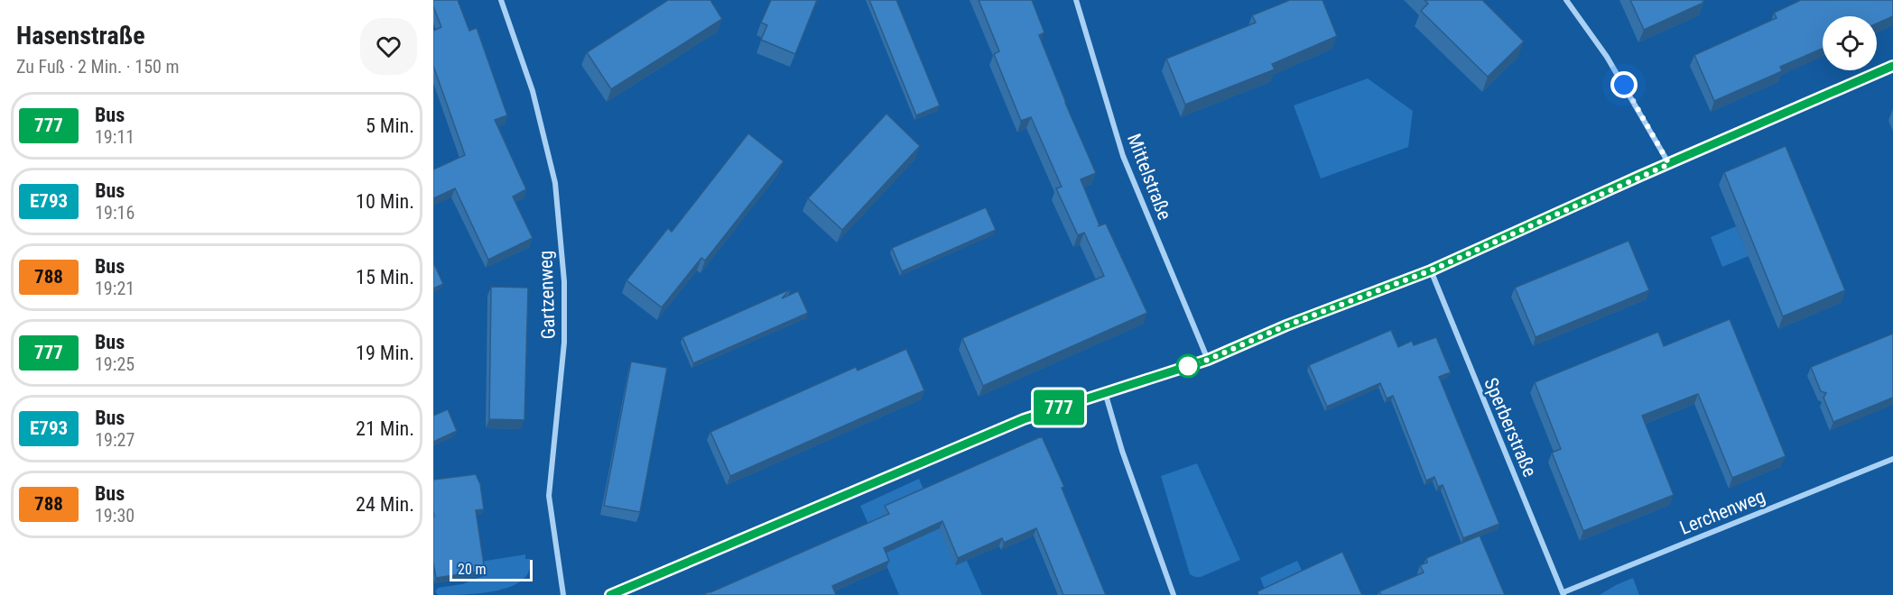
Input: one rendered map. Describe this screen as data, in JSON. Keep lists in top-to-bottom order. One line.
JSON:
{"streets":{"street":["Mittelstraße","Gartzenweg","Sperberstraße","Lerchenweg"]},"crossings":[["Sperberstraße","Lerchenweg"]],"lines":["bus line 777"],"scale_bar":"20 m","page":{"heading":["Hasenstraße","Zu Fuß · 2 Min. · 150 m"],"on_map":"777","list":[{"mark":"777","name":"Bus","note":"19:11","value":"5 Min."},{"mark":"E793","name":"Bus","note":"19:16","value":"10 Min."},{"mark":"788","name":"Bus","note":"19:21","value":"15 Min."},{"mark":"777","name":"Bus","note":"19:25","value":"19 Min."},{"mark":"E793","name":"Bus","note":"19:27","value":"21 Min."},{"mark":"788","name":"Bus","note":"19:30","value":"24 Min."}],"scale":"20 m"}}
